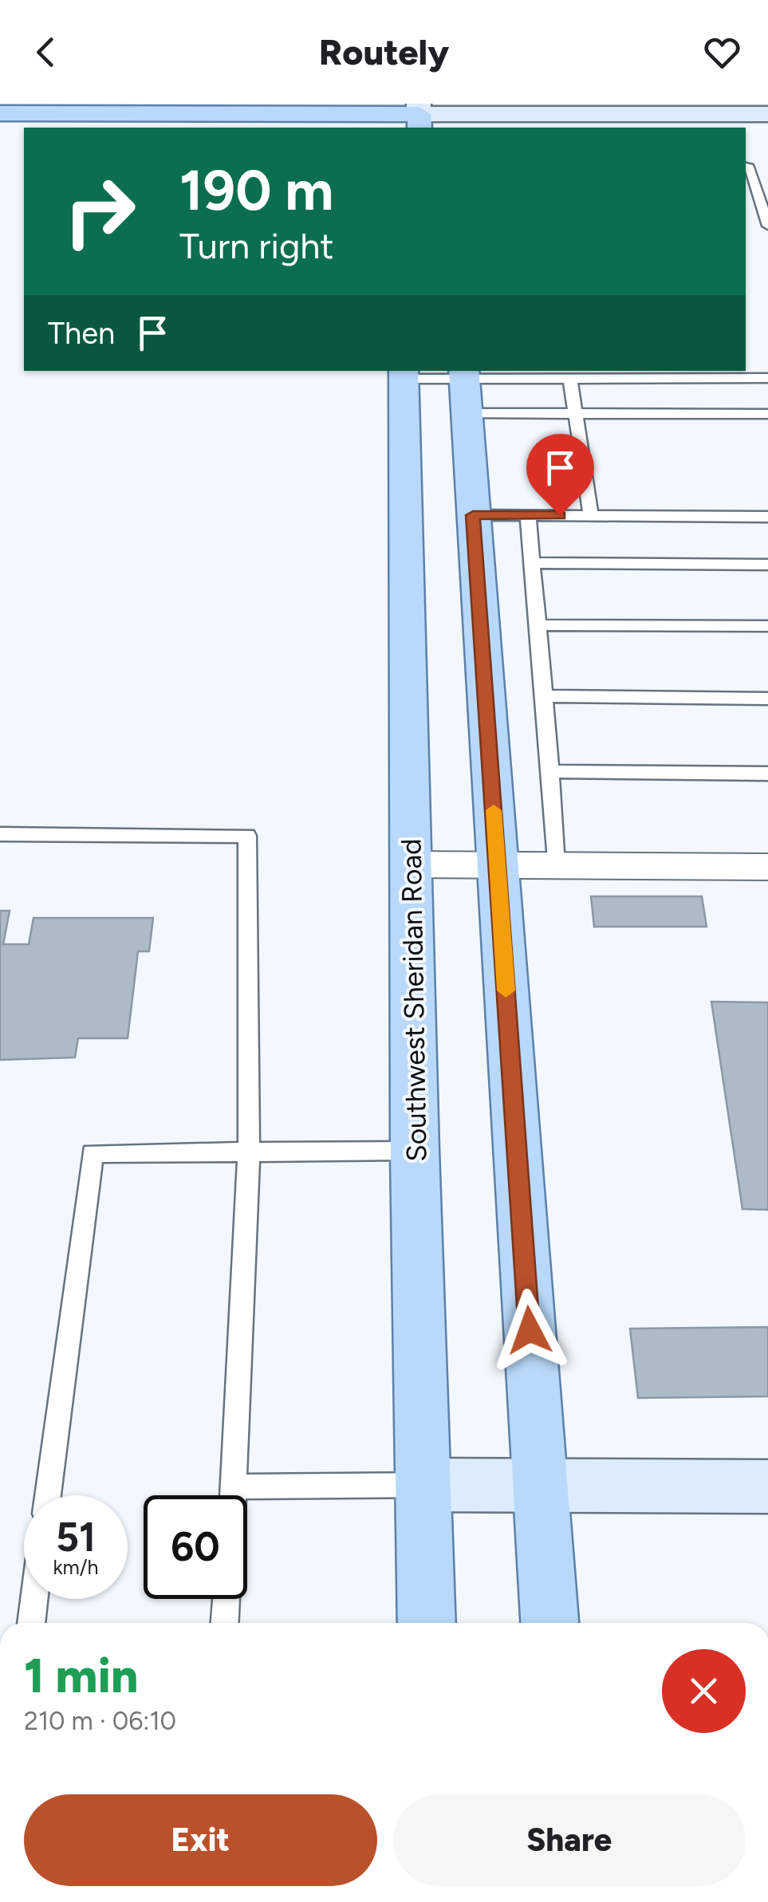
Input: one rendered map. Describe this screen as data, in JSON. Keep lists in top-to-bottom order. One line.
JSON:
{"streets":{"main road":["Southwest Sheridan Road"]},"page":{"header":"Routely","turn":["190 m","Turn right"],"then":"Then","speed":"51 km/h","limit":"60","heading":["1 min","210 m · 06:10"],"buttons":["Exit","Share"]}}
